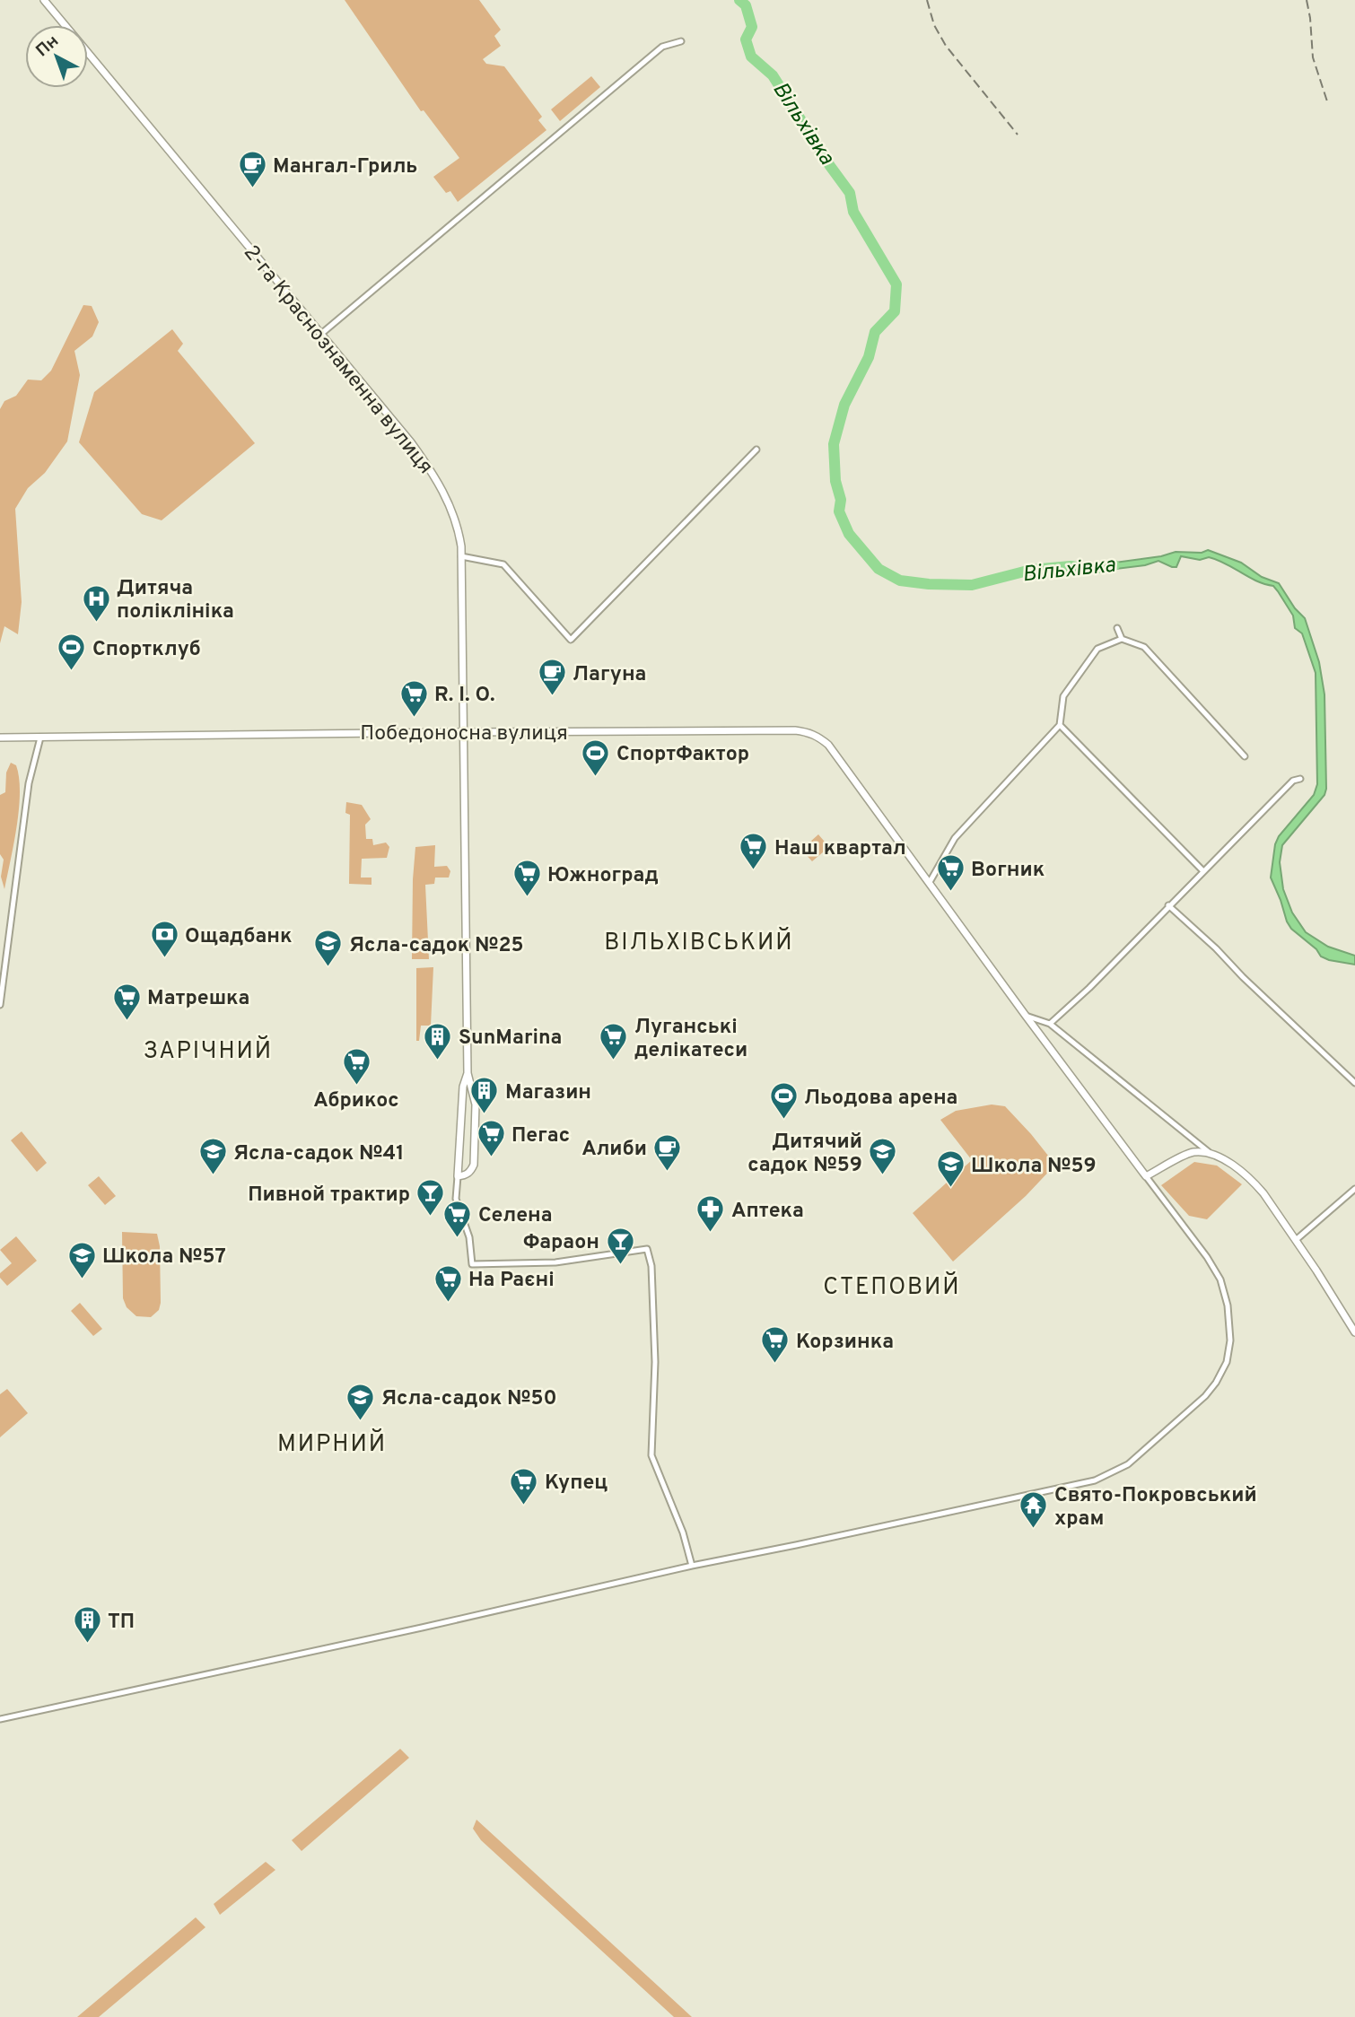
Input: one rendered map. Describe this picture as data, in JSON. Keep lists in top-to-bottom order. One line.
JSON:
{"streets":{"street":["2-га Краснознаменна вулиця","Победоносна вулиця"]},"crossings":[["2-га Краснознаменна вулиця","Победоносна вулиця"]],"districts":["ВІЛЬХІВСЬКИЙ","ЗАРІЧНИЙ","СТЕПОВИЙ","МИРНИЙ"],"water":["Вільхівка"],"places":{"cafe":["Мангал-Гриль","Лагуна","Алиби"],"hospital":["Дитяча поліклініка"],"sports":["Спортклуб","СпортФактор","Льодова арена"],"supermarket":["R. I. O.","Наш квартал","Вогник","Южноград","Матрешка","Луганські делікатеси","Абрикос","Пегас","Селена","На Раєні","Корзинка","Купец"],"bank":["Ощадбанк"],"school or university":["Ясла-садок №25","Ясла-садок №41","Дитячий садок №59","Школа №59","Школа №57","Ясла-садок №50"],"building":["SunMarina","Магазин","ТП"],"bar":["Пивной трактир","Фараон"],"pharmacy":["Аптека"],"temple":["Свято-Покровський храм"]},"north":"top left"}
